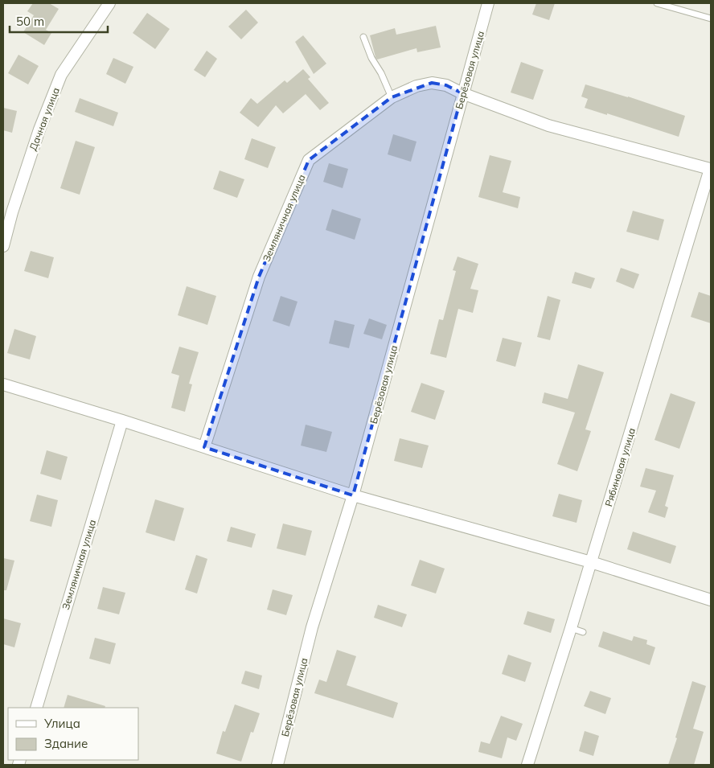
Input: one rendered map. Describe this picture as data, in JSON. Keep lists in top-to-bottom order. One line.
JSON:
{"streets":{"street":["Берёзовая улица","Дачная улица","Земляничная улица","Рябиновая улица"]},"crossings":[["Берёзовая улица","Земляничная улица"],["Земляничная улица","Рябиновая улица"]],"legend":["Улица","Здание"],"scale_bar":"50 m"}
